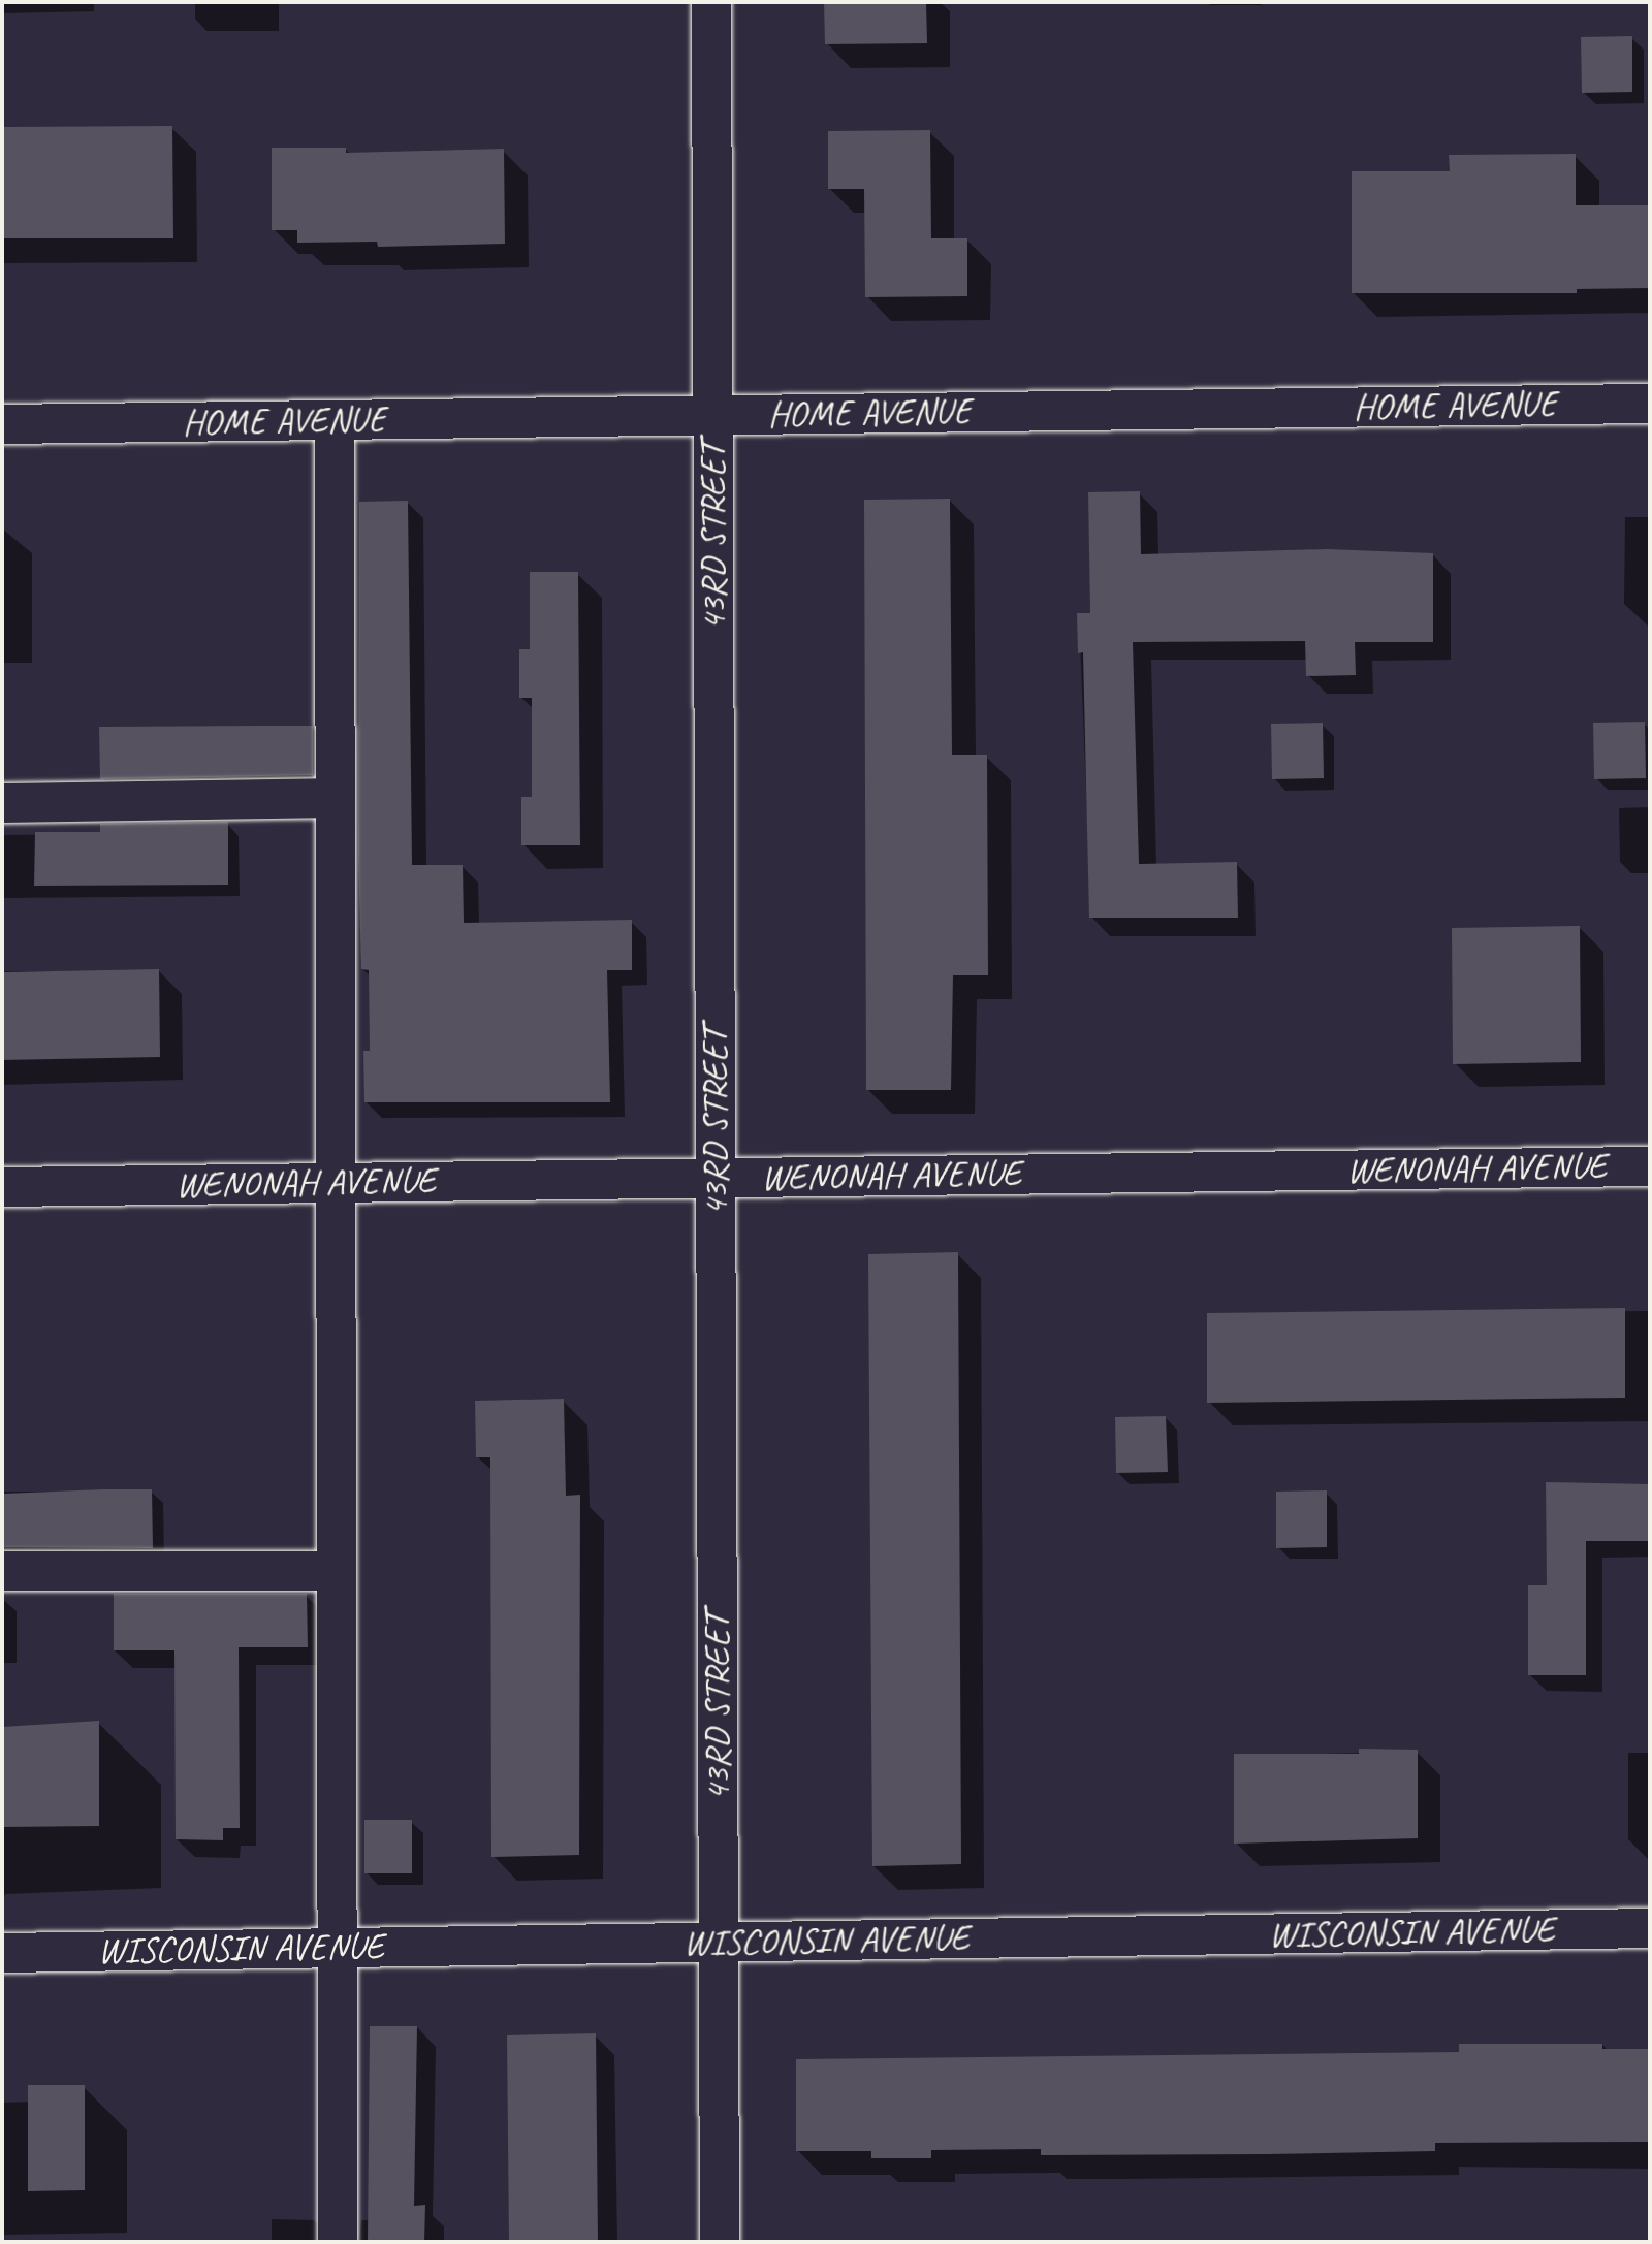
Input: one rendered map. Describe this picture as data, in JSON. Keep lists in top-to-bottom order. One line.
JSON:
{"streets":{"street":["HOME AVENUE","43RD STREET","WENONAH AVENUE","WISCONSIN AVENUE"]},"crossings":[["HOME AVENUE","43RD STREET"],["43RD STREET","WENONAH AVENUE"],["43RD STREET","WISCONSIN AVENUE"]]}
